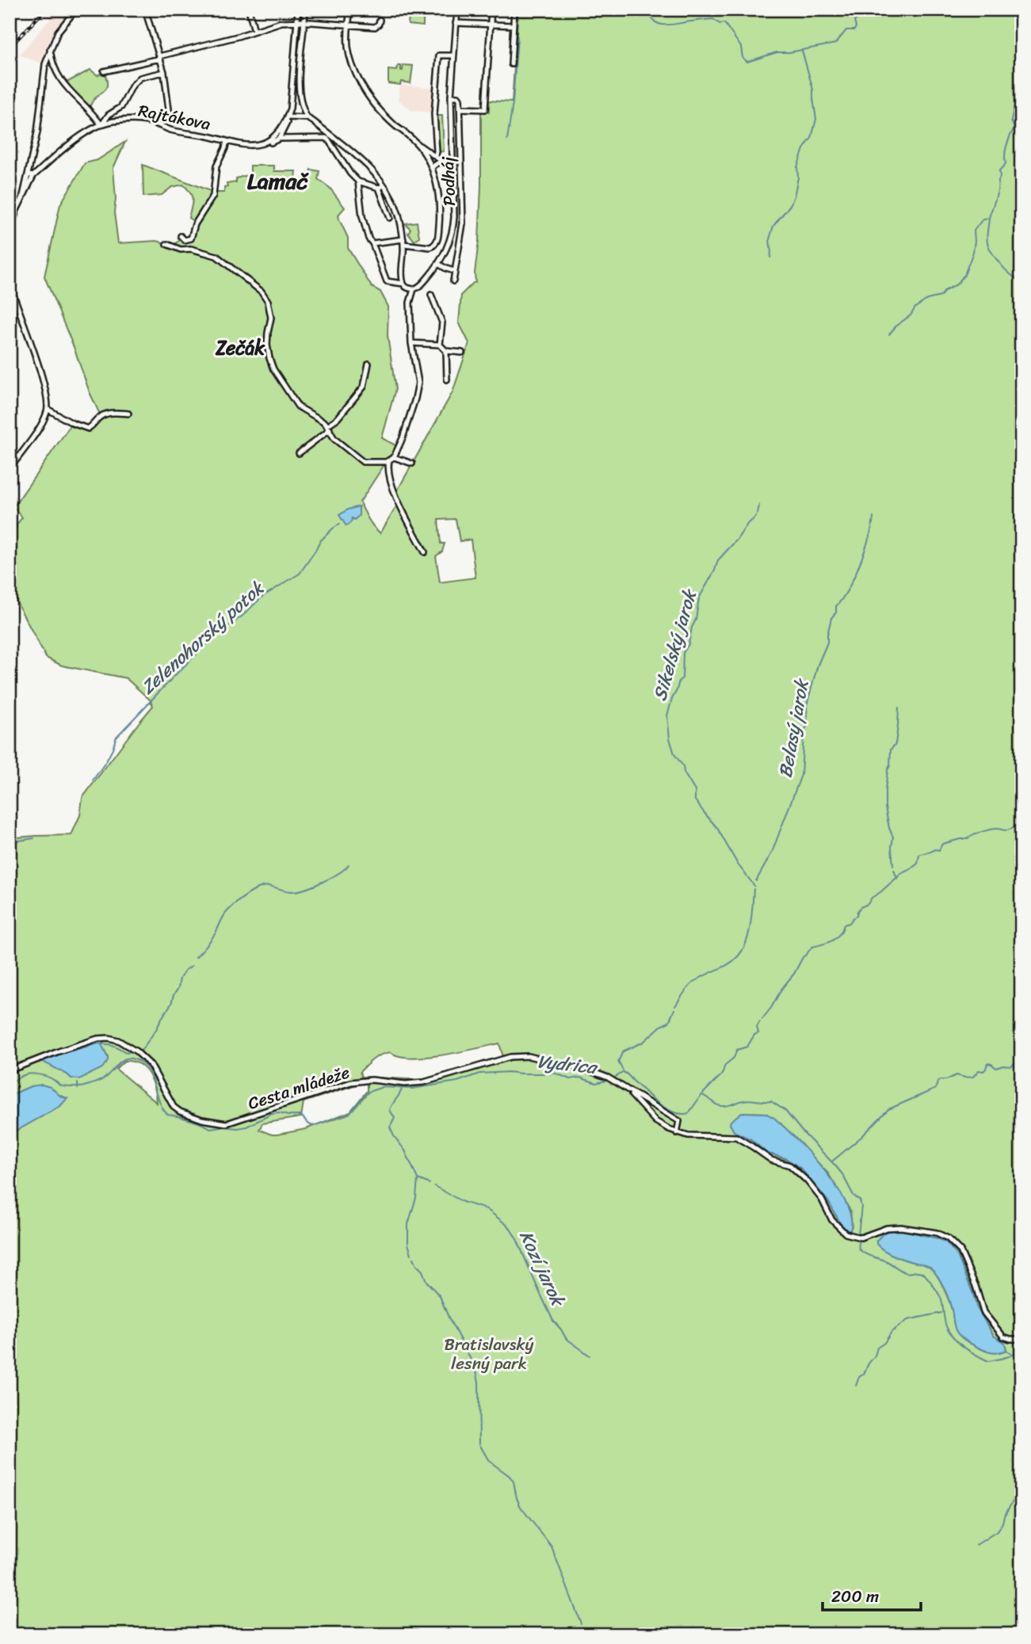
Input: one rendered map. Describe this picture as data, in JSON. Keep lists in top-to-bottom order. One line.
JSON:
{"streets":{"street":["Rajtákova","Podháj","Cesta mládeže"]},"districts":["Lamač","Zečák"],"water":["Zelenohorský potok","Sikelský jarok","Belasý jarok","Vydrica","Kozí jarok"],"parks":["Bratislavský lesný park"],"scale_bar":"200 m"}
